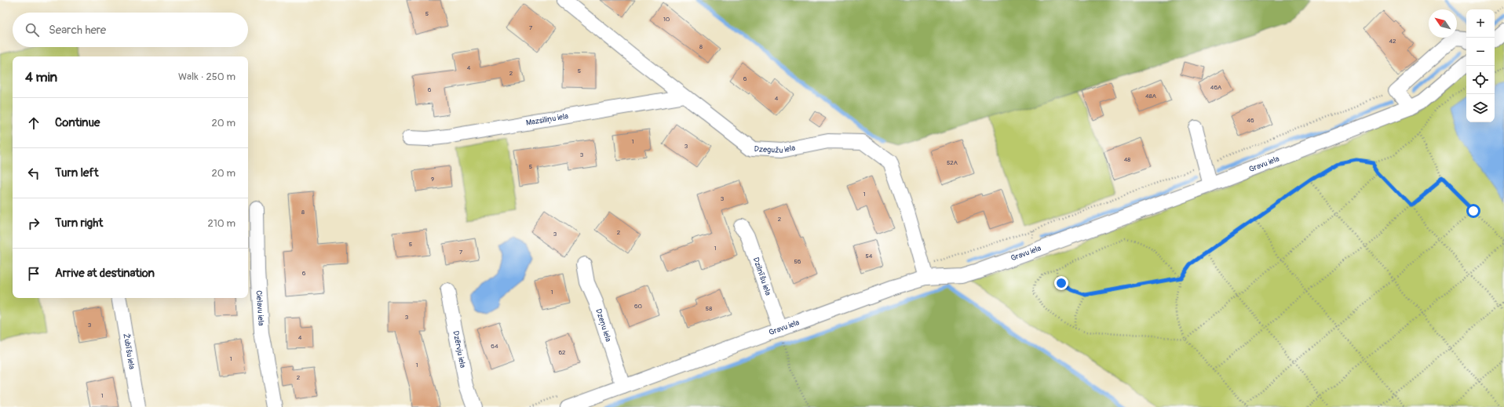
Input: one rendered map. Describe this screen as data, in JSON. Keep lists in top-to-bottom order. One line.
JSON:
{"streets":{"street":["Mazsiliņu iela","Dzegužu iela","Gravu iela","Dzilnīšu iela","Cielavu iela","Dzeņu iela","Dzērvju iela","Žubīšu iela"]},"crossings":[["Mazsiliņu iela","Dzegužu iela"],["Dzegužu iela","Gravu iela"],["Gravu iela","Dzilnīšu iela"],["Gravu iela","Dzeņu iela"]],"house_numbers":["5","10","7","42","8","4","5","2","6","46A","6","48A","4","46","1","3","3","48","52A","5","9","1","3","8","2","2","3","5","1","7","54","56","6","1","60","58","3","3","4","64","62","1","1","2","1"],"north":"top left","page":{"map_buttons":["+","−"],"search":"Search here","heading":["4 min","Walk · 250 m"],"list":[["Continue","20 m"],["Turn left","20 m"],["Turn right","210 m"],"Arrive at destination"]}}
